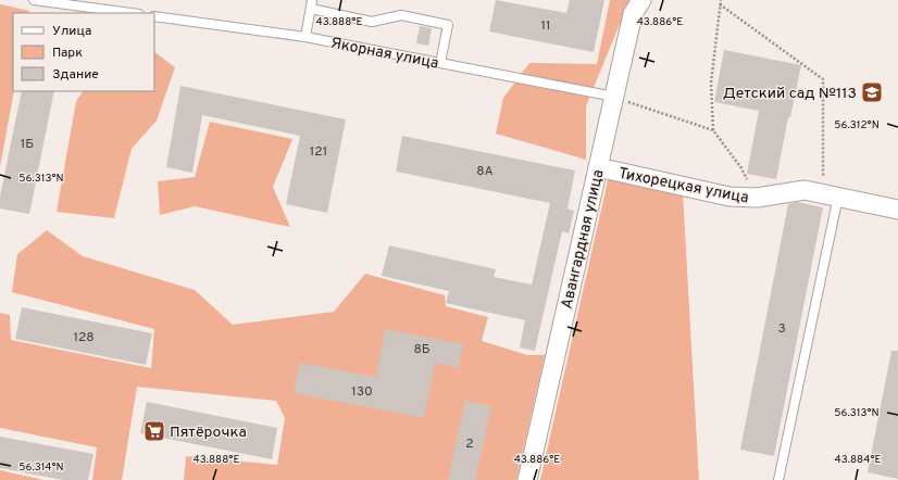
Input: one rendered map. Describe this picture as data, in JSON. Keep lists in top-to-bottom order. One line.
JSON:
{"streets":{"street":["Тихорецкая улица","Авангардная улица"],"lane":["Якорная улица"]},"crossings":[["Якорная улица","Авангардная улица"],["Тихорецкая улица","Авангардная улица"]],"places":{"school or university":["Детский сад №113"],"supermarket":["Пятёрочка"]},"house_numbers":["11","1Б","121","8А","3","128","8Б","130","2"],"legend":["Улица","Парк","Здание"],"coordinates":["43.888°E","43.886°E","56.312°N","56.313°N","43.884°E","56.314°N"]}
